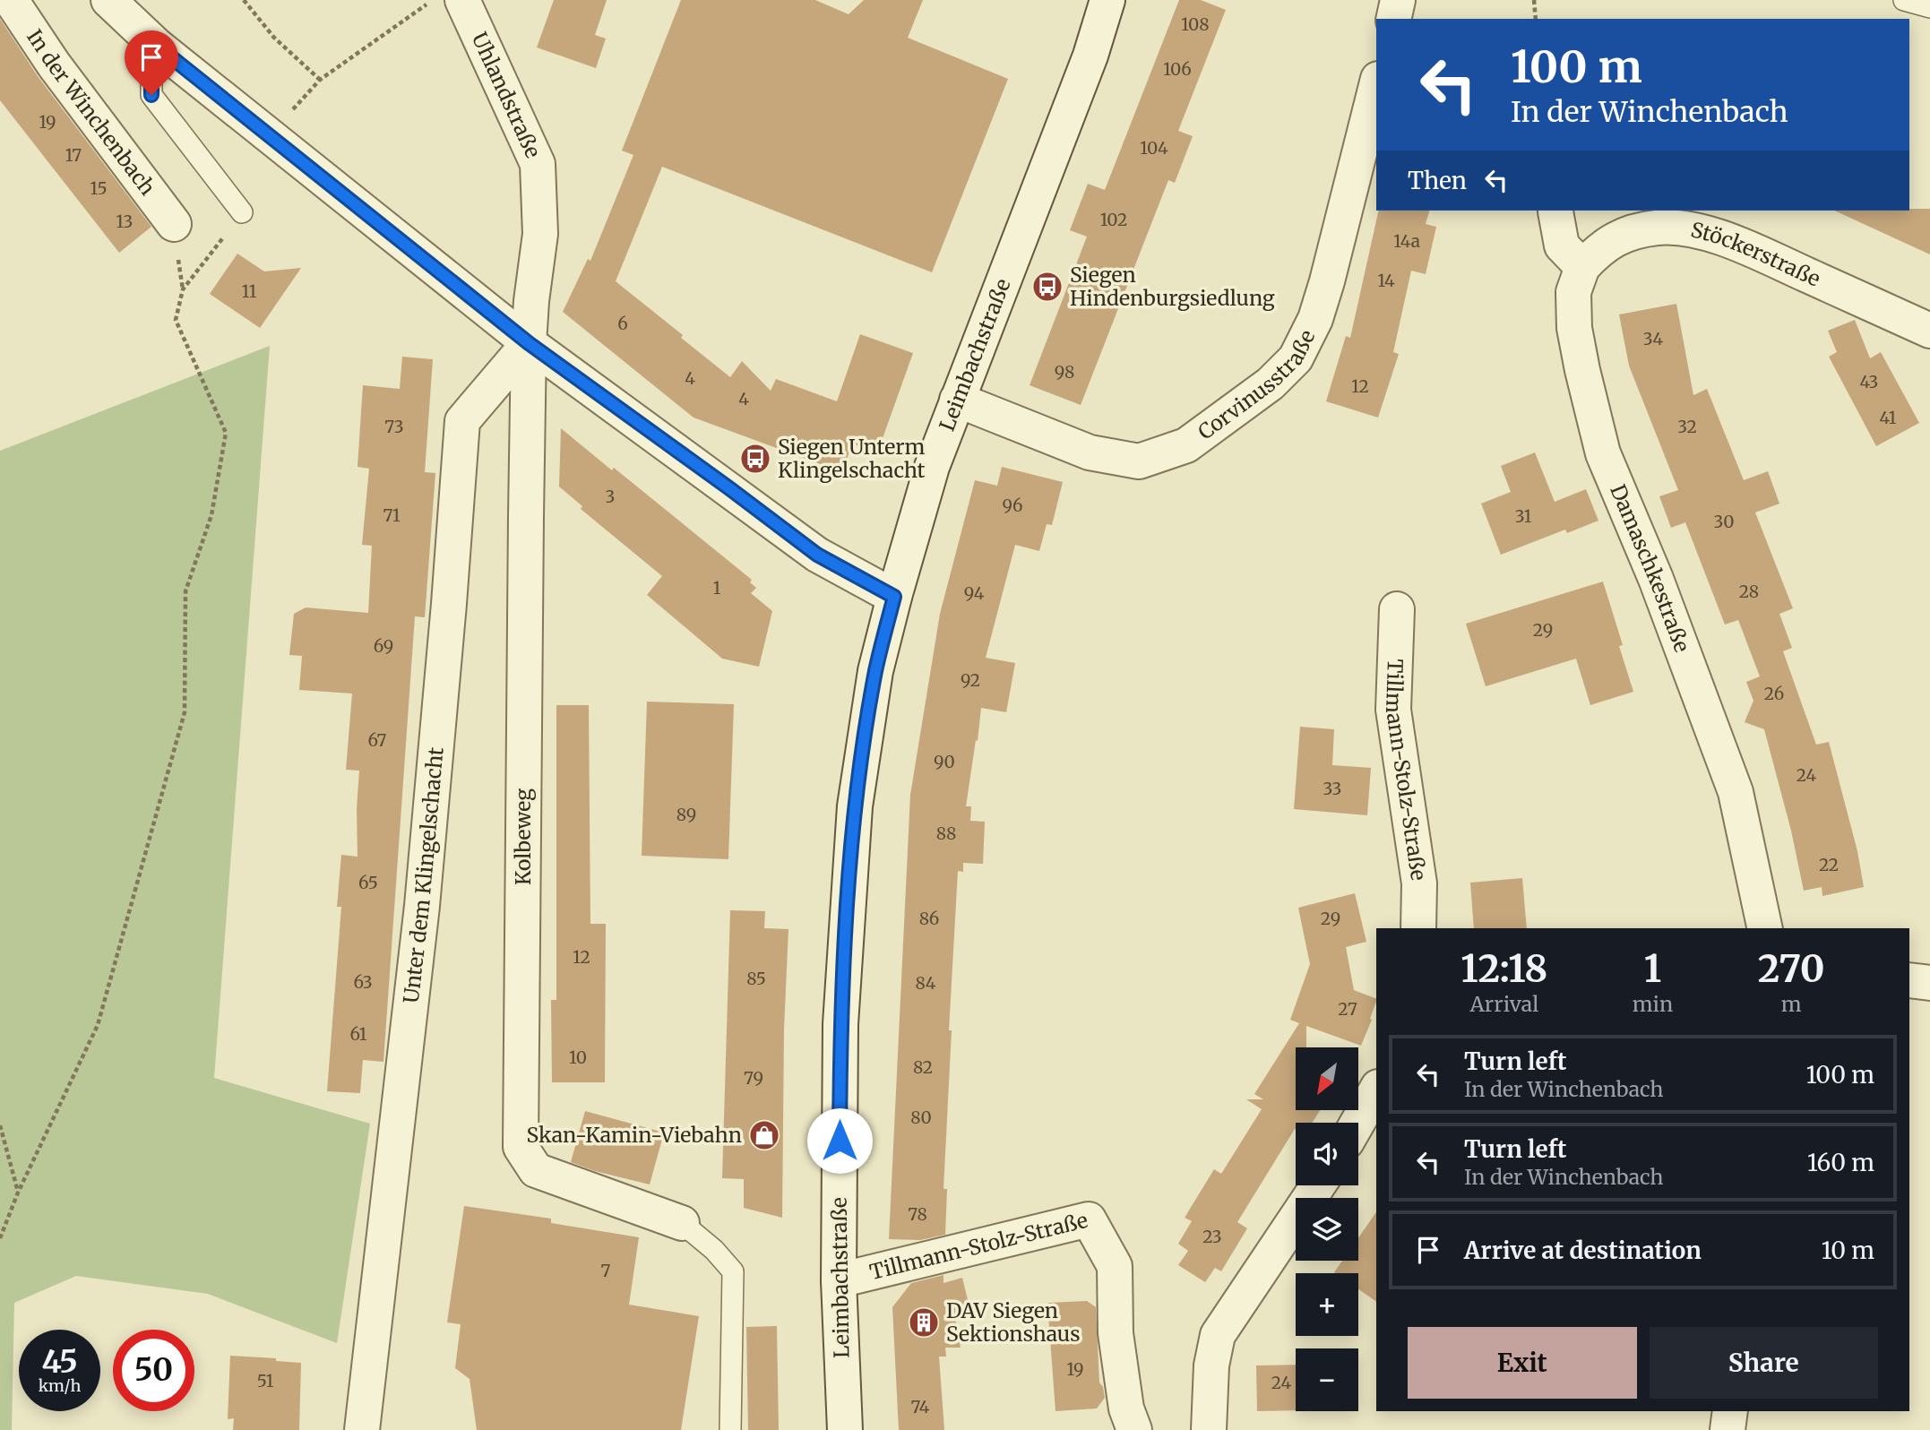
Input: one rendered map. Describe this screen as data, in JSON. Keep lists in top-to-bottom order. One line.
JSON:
{"streets":{"street":["Uhlandstraße","In der Winchenbach","Stöckerstraße","Leimbachstraße","Corvinusstraße","Damaschkestraße","Tillmann-Stolz-Straße","Kolbeweg","Unter dem Klingelschacht"]},"crossings":[["Uhlandstraße","Kolbeweg"],["Uhlandstraße","Unter dem Klingelschacht"],["Stöckerstraße","Damaschkestraße"],["Leimbachstraße","Corvinusstraße"],["Leimbachstraße","Tillmann-Stolz-Straße"],["Kolbeweg","Unter dem Klingelschacht"]],"places":{"bus stop":["Siegen Hindenburgsiedlung","Siegen Unterm Klingelschacht"],"shop":["Skan-Kamin-Viebahn"],"building":["DAV Siegen Sektionshaus"]},"house_numbers":["108","106","19","104","17","15","102","13","14a","14","11","6","34","98","4","43","12","4","41","73","32","3","96","71","31","30","1","28","94","29","69","92","26","67","90","24","33","89","88","22","65","86","29","12","85","63","84","27","61","10","82","79","80","78","23","7","19","51","24","74"],"north":"bottom left","page":{"turn":["100 m","In der Winchenbach"],"then":"Then","eta":["12:18","Arrival","1","min","270","m"],"list":[{"name":"Turn left","note":"In der Winchenbach","value":"100 m"},{"name":"Turn left","note":"In der Winchenbach","value":"160 m"},{"name":"Arrive at destination","value":"10 m"}],"map_buttons":["+","−"],"buttons":["Exit","Share"],"speed":"45 km/h","limit":"50"}}
